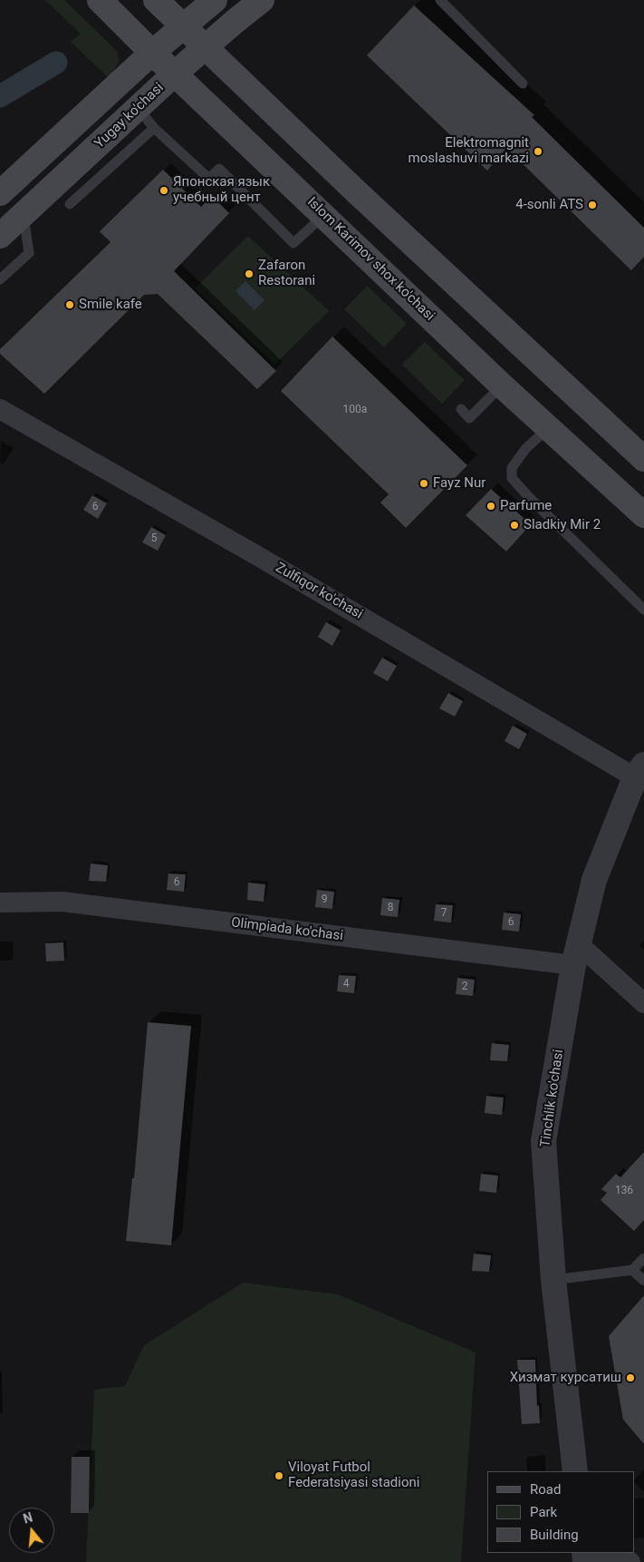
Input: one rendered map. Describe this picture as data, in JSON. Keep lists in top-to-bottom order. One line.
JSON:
{"streets":{"main road":["Yugay ko'chasi","Islom Karimov shox ko'chasi"],"street":["Zulfiqor ko'chasi","Olimpiada ko'chasi","Tinchlik ko'chasi"]},"crossings":[["Yugay ko'chasi","Islom Karimov shox ko'chasi"],["Zulfiqor ko'chasi","Tinchlik ko'chasi"],["Olimpiada ko'chasi","Tinchlik ko'chasi"]],"places":["Elektromagnit moslashuvi markazi","Японская язык учебный цент","4-sonli ATS","Zafaron Restorani","Smile kafe","Fayz Nur","Parfume","Sladkiy Mir 2","Хизмат курсатиш","Viloyat Futbol Federatsiyasi stadioni"],"house_numbers":["100a","6","5","6","9","8","7","6","4","2","136"],"legend":["Road","Park","Building"],"north":"top"}
